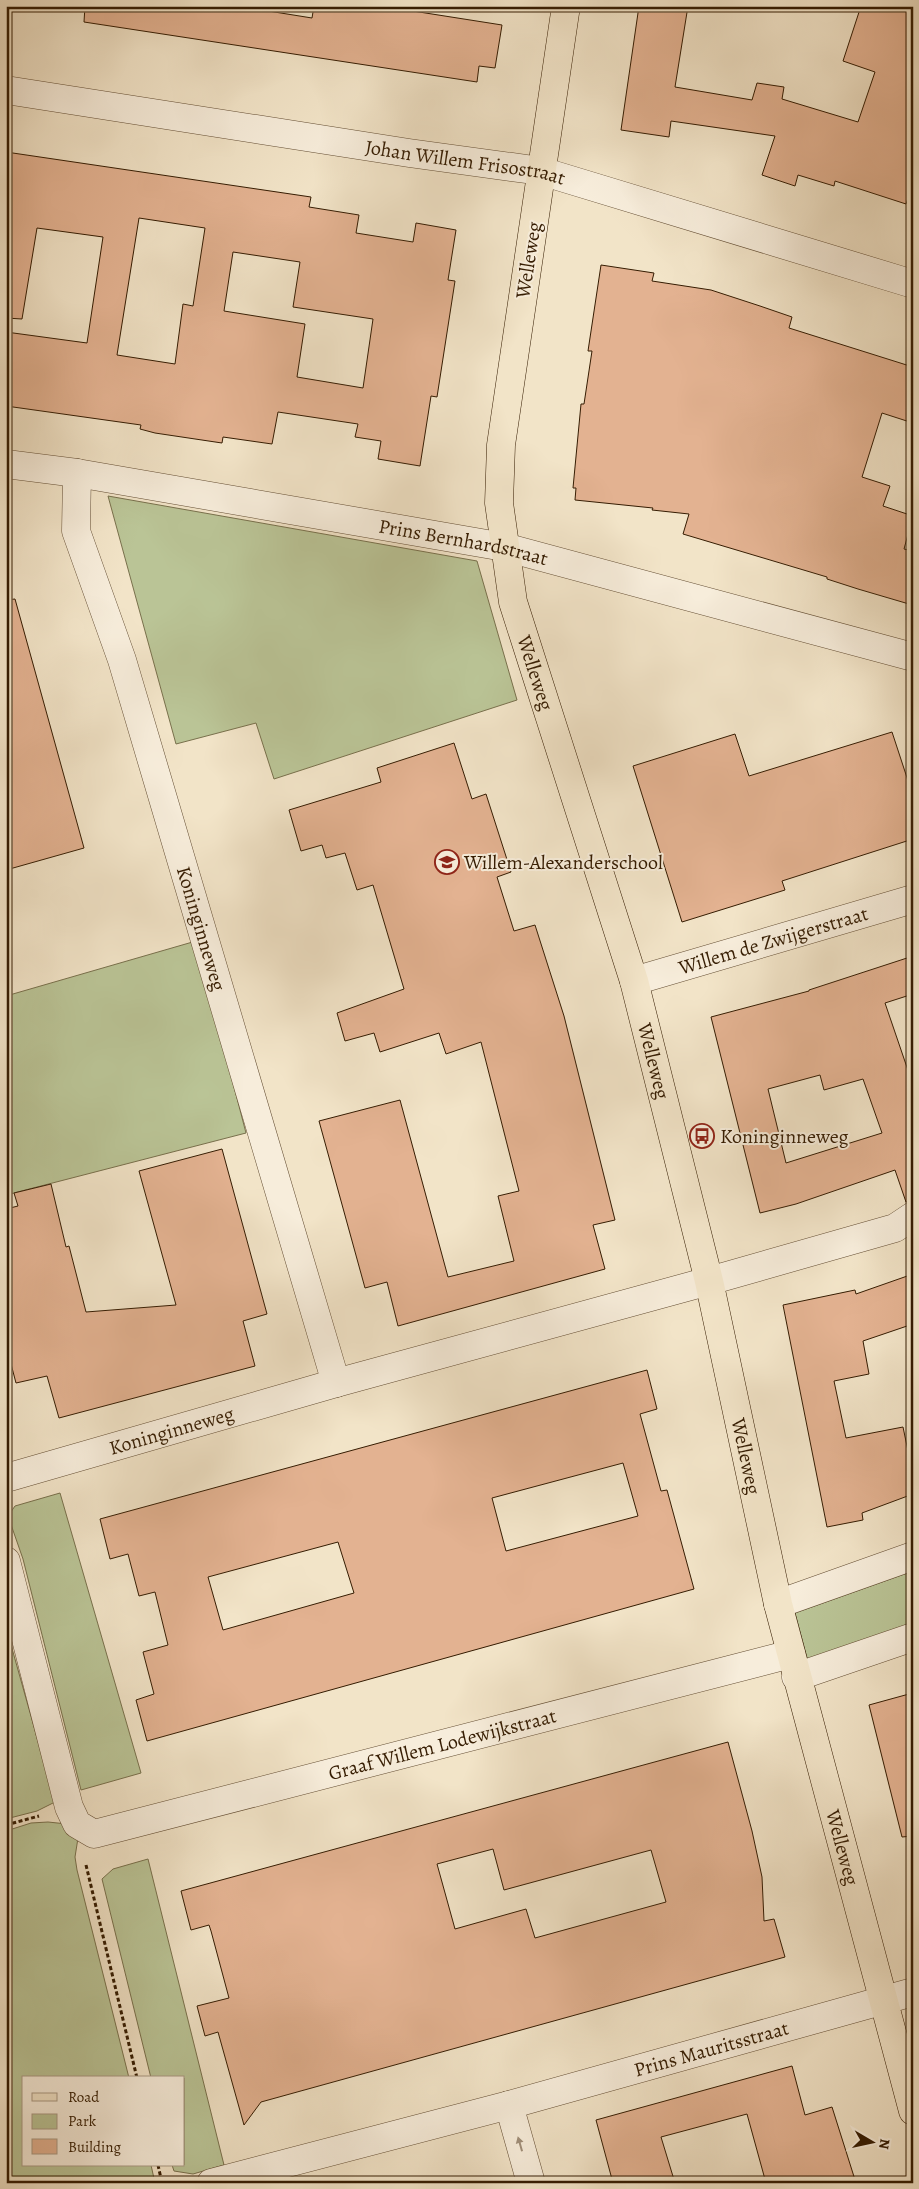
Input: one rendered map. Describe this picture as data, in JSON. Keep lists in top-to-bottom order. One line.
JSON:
{"streets":{"main road":["Welleweg"],"street":["Johan Willem Frisostraat","Prins Bernhardstraat","Koninginneweg","Willem de Zwijgerstraat","Graaf Willem Lodewijkstraat","Prins Mauritsstraat"]},"crossings":[["Johan Willem Frisostraat","Welleweg"],["Welleweg","Prins Bernhardstraat"],["Welleweg","Koninginneweg"],["Welleweg","Willem de Zwijgerstraat"],["Welleweg","Graaf Willem Lodewijkstraat"],["Welleweg","Prins Mauritsstraat"],["Prins Bernhardstraat","Koninginneweg"]],"places":{"school or university":["Willem-Alexanderschool"],"bus stop":["Koninginneweg"]},"legend":["Road","Park","Building"],"north":"right"}
